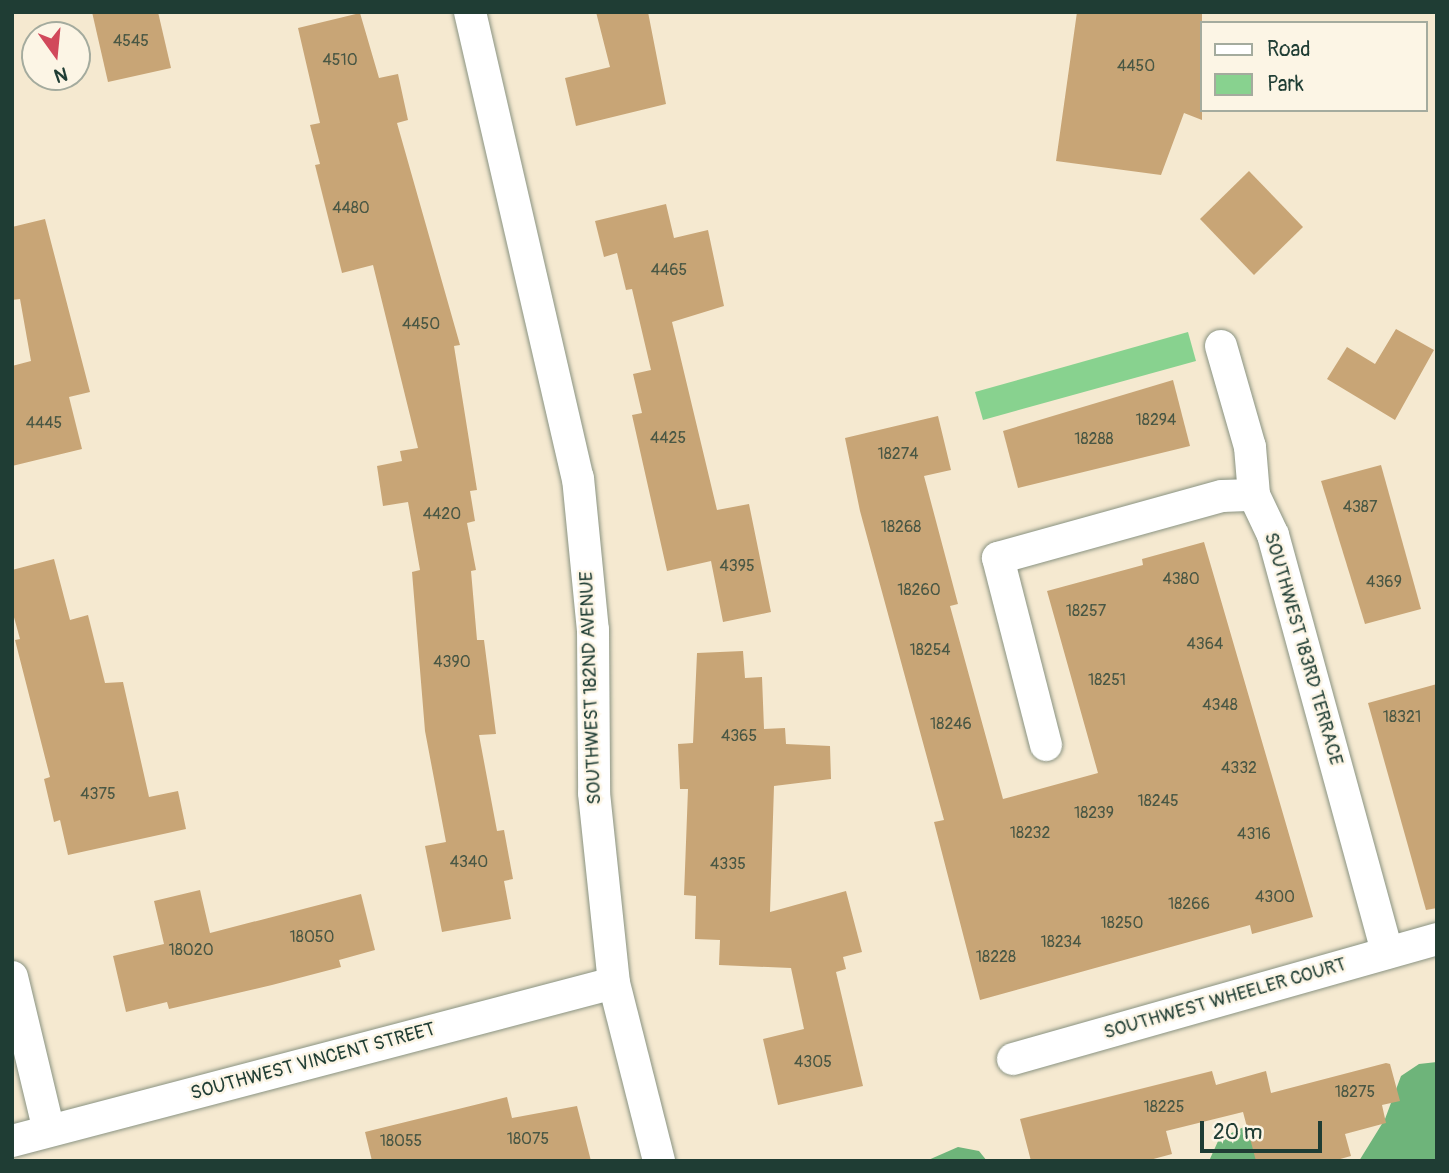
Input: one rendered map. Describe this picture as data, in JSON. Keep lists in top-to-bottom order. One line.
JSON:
{"streets":{"street":["SOUTHWEST 183RD TERRACE","SOUTHWEST 182ND AVENUE","SOUTHWEST WHEELER COURT","SOUTHWEST VINCENT STREET"]},"crossings":[["SOUTHWEST 183RD TERRACE","SOUTHWEST WHEELER COURT"],["SOUTHWEST 182ND AVENUE","SOUTHWEST VINCENT STREET"]],"house_numbers":["4545","4510","4450","4480","4465","4450","18294","4445","4425","18288","18274","4387","4420","18268","4395","4380","4369","18260","18257","4364","18254","4390","18251","4348","18321","18246","4365","4332","4375","18245","18239","18232","4316","4340","4335","4300","18266","18250","18050","18234","18020","18228","4305","18275","18225","18075","18055"],"legend":["Road","Park"],"scale_bar":"20 m","north":"bottom"}
